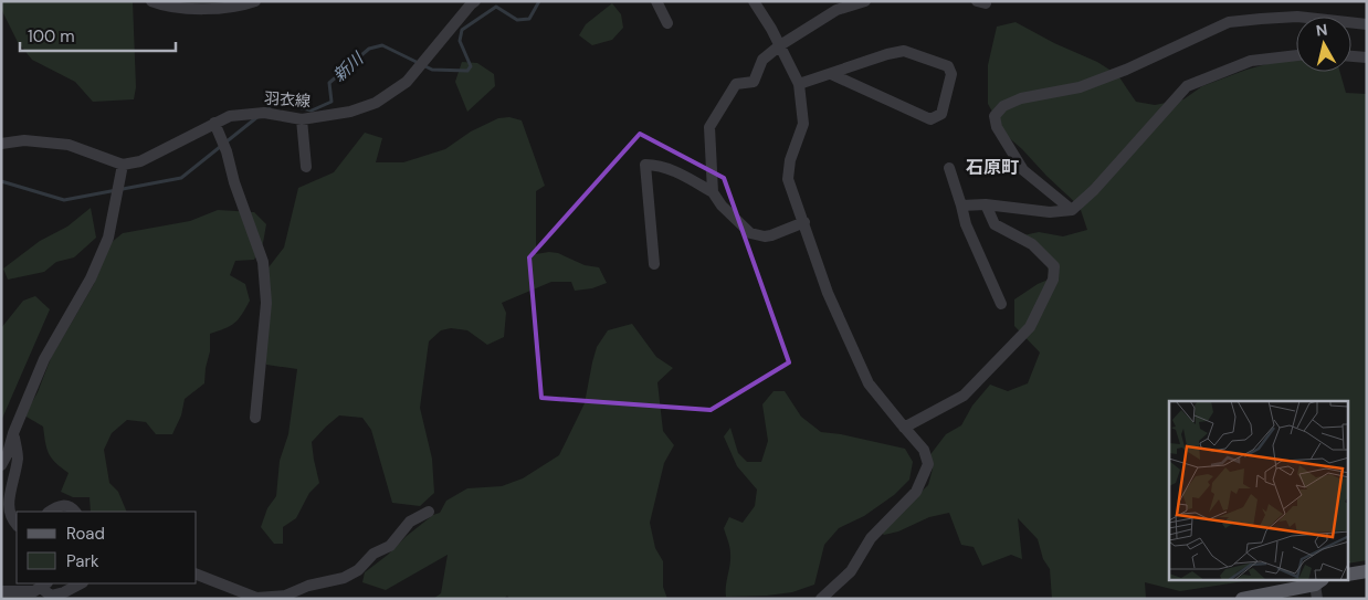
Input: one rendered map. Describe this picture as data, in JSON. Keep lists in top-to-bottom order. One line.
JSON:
{"streets":{"street":["羽衣線"]},"districts":["石原町"],"water":["新川"],"legend":["Road","Park"],"scale_bar":"100 m","north":"top"}
